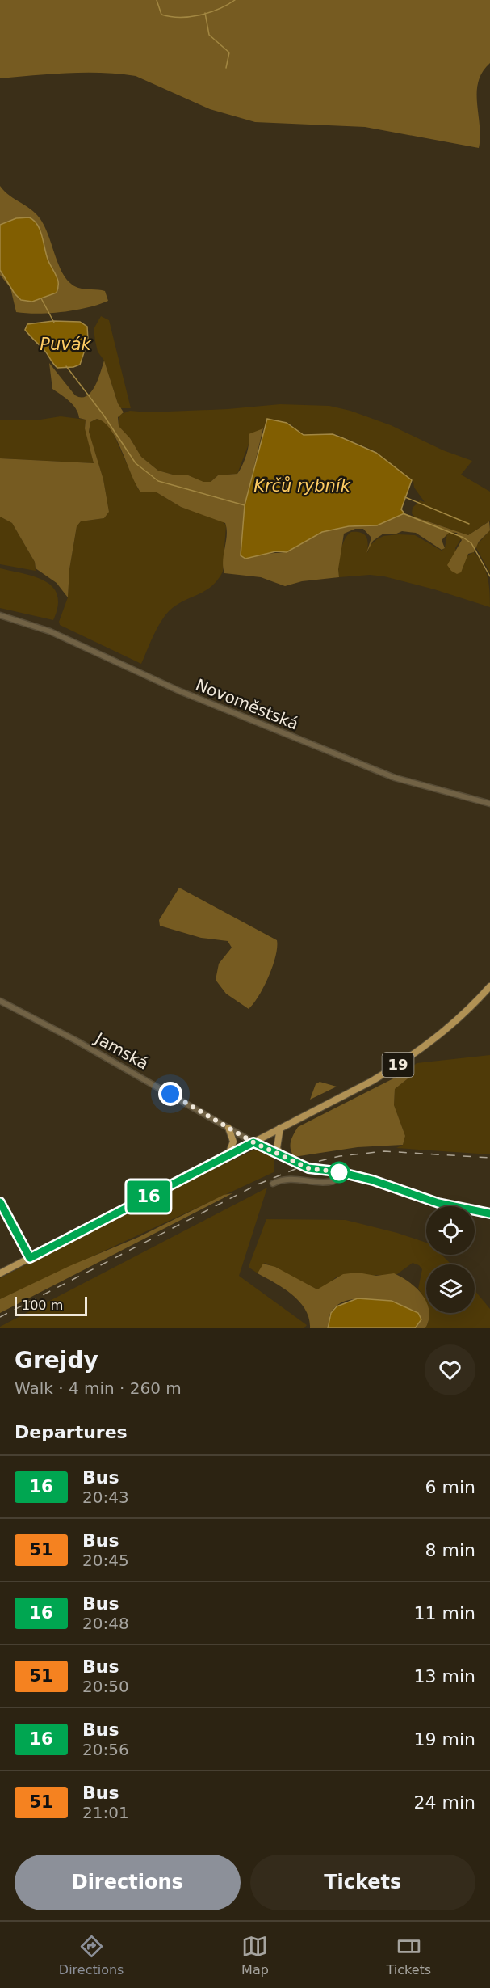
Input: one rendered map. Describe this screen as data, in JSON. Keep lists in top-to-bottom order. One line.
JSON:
{"streets":{"main road":["19"],"street":["Novoměstská","Jamská"]},"crossings":[["Jamská","19"]],"water":["Puvák","Krčů rybník"],"lines":["bus line 16"],"scale_bar":"100 m","page":{"on_map":"16","scale":"100 m","heading":[["Grejdy","Walk · 4 min · 260 m"],"Departures"],"list":[{"mark":"16","name":"Bus","note":"20:43","value":"6 min"},{"mark":"51","name":"Bus","note":"20:45","value":"8 min"},{"mark":"16","name":"Bus","note":"20:48","value":"11 min"},{"mark":"51","name":"Bus","note":"20:50","value":"13 min"},{"mark":"16","name":"Bus","note":"20:56","value":"19 min"},{"mark":"51","name":"Bus","note":"21:01","value":"24 min"}],"buttons":["Directions","Tickets"],"tabs":["Directions","Map","Tickets"]}}
